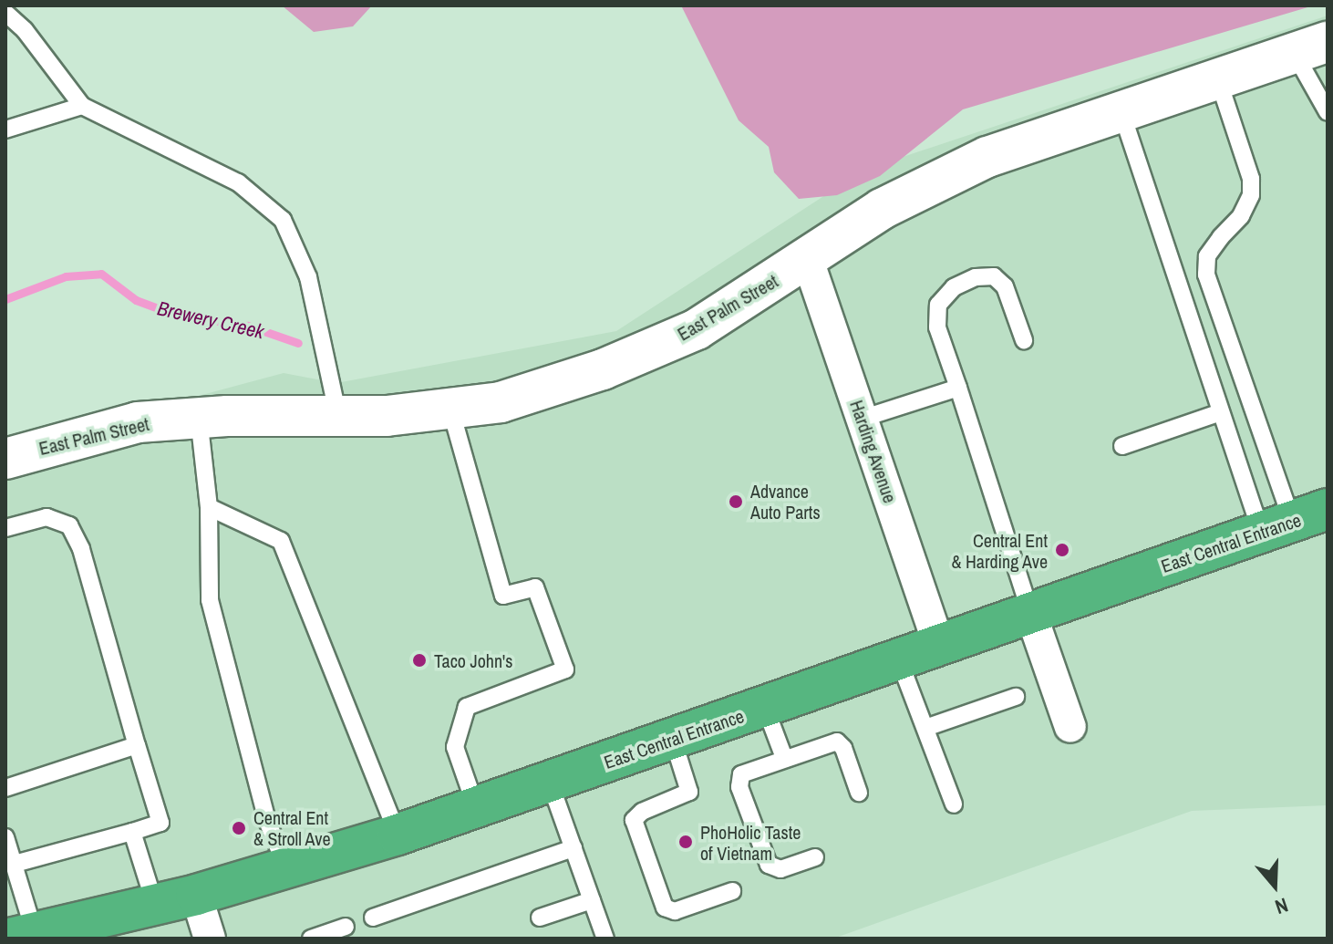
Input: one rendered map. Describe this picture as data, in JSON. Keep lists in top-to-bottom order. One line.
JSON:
{"streets":{"highway":["East Central Entrance"],"street":["East Palm Street","Harding Avenue"]},"crossings":[["East Palm Street","Harding Avenue"],["Harding Avenue","East Central Entrance"]],"water":["Brewery Creek"],"places":["Advance Auto Parts","Central Ent & Harding Ave","Taco John's","Central Ent & Stroll Ave","PhoHolic Taste of Vietnam"],"north":"bottom"}
